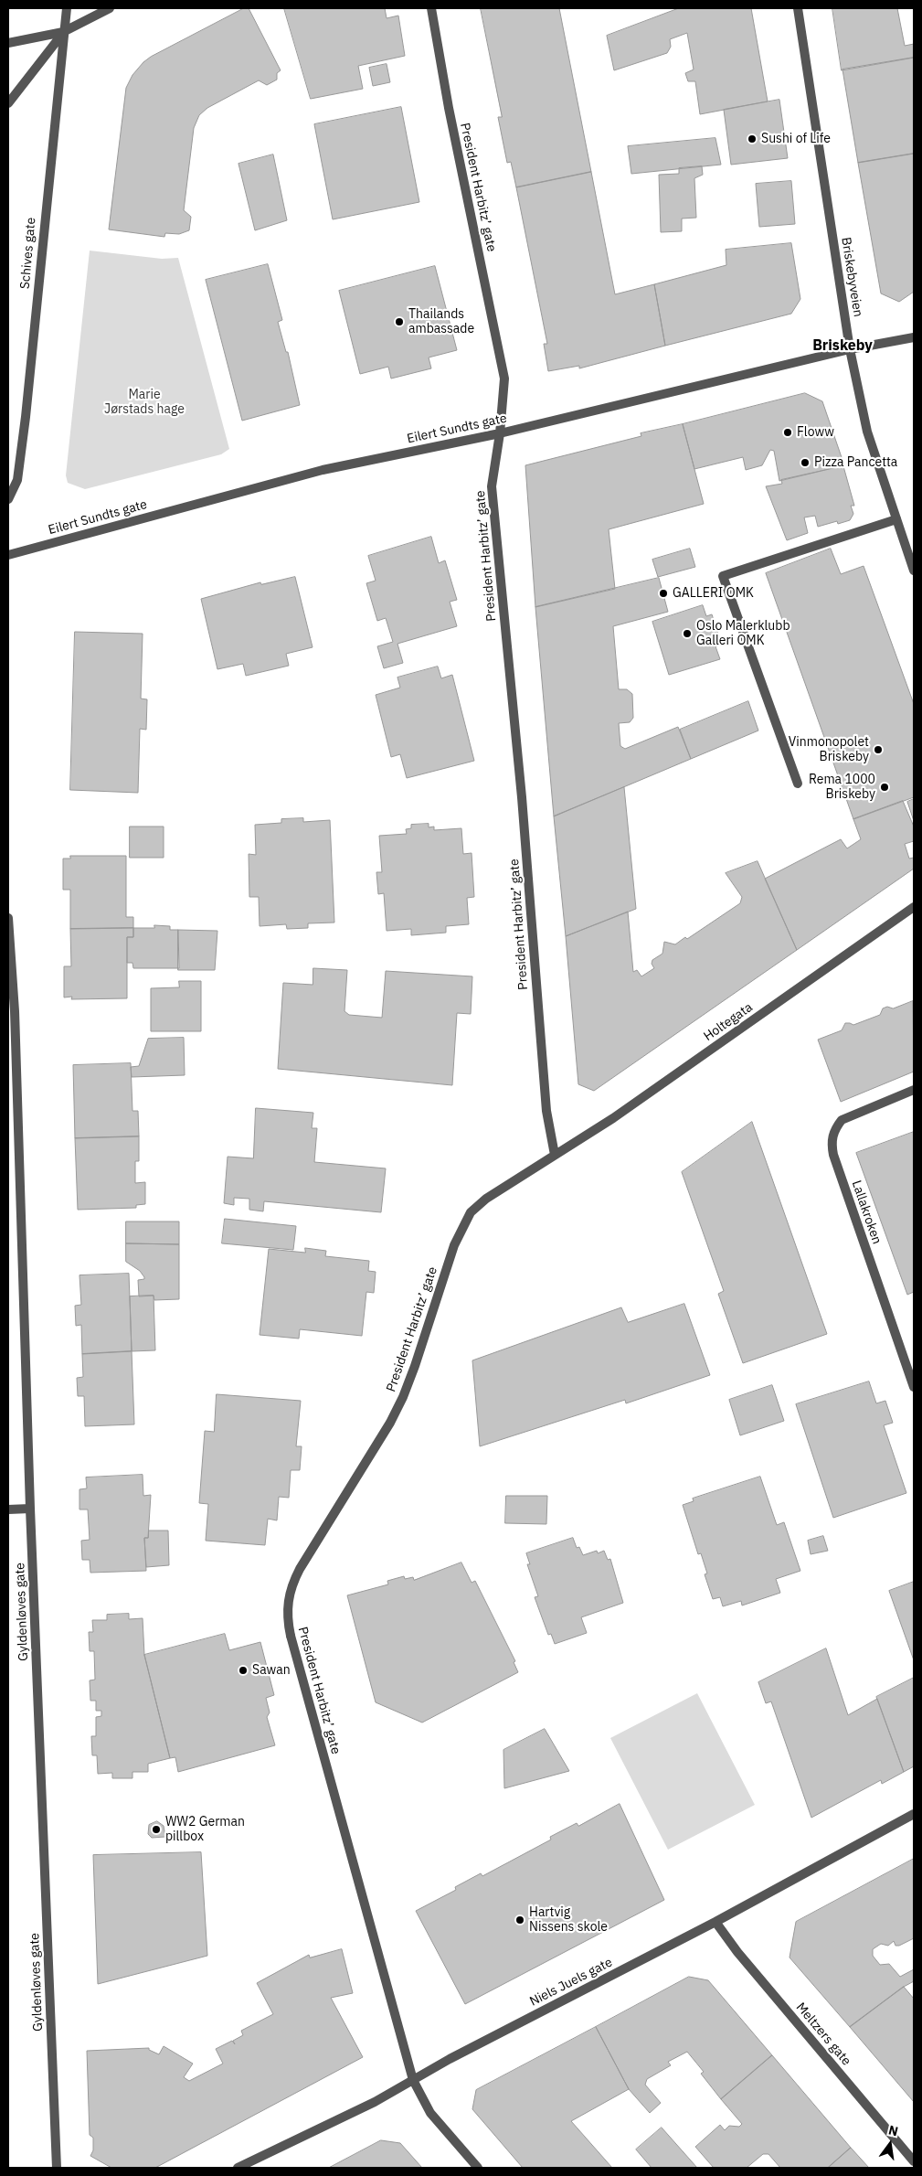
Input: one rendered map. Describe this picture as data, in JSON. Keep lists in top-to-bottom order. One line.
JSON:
{"streets":{"street":["President Harbitz’ gate","Schives gate","Briskebyveien","Eilert Sundts gate","Holtegata","Lallakroken","Gyldenløves gate","Niels Juels gate","Meltzers gate"]},"crossings":[["President Harbitz’ gate","Eilert Sundts gate"],["President Harbitz’ gate","Holtegata"],["President Harbitz’ gate","Niels Juels gate"],["Briskebyveien","Eilert Sundts gate"],["Niels Juels gate","Meltzers gate"]],"districts":["Briskeby"],"parks":["Marie Jørstads hage"],"places":["Sushi of Life","Thailands ambassade","Floww","Pizza Pancetta","GALLERI OMK","Oslo Malerklubb Galleri OMK","Vinmonopolet Briskeby","Rema 1000 Briskeby","Sawan","WW2 German pillbox","Hartvig Nissens skole"],"north":"top"}
